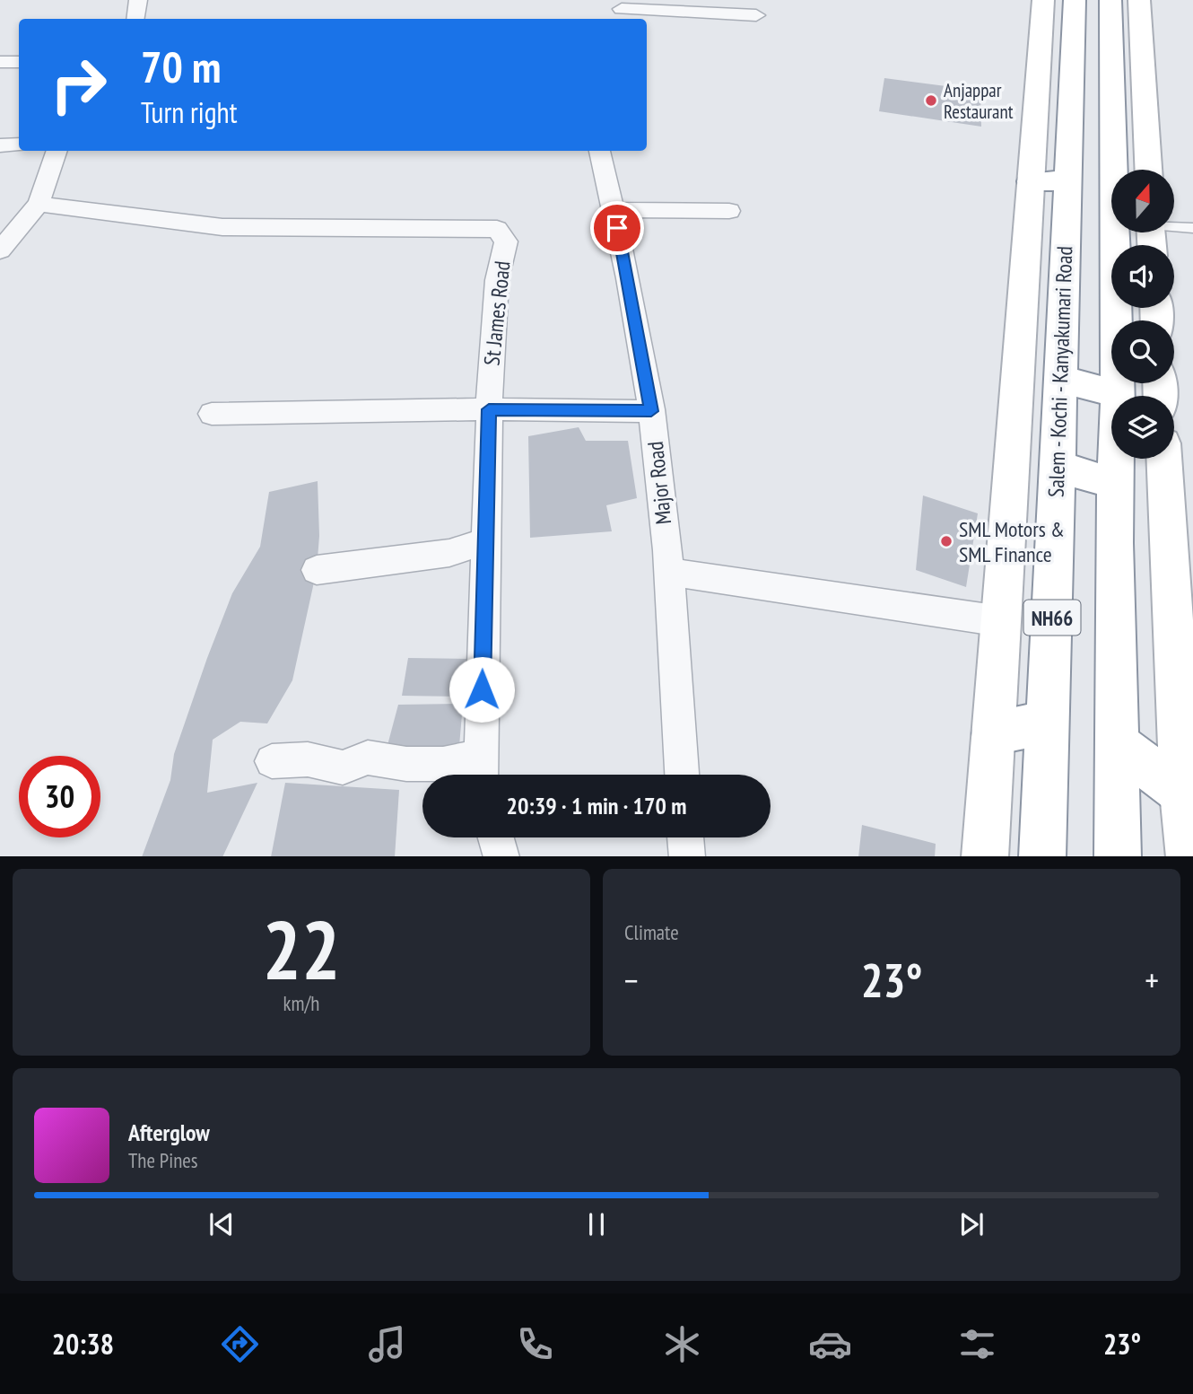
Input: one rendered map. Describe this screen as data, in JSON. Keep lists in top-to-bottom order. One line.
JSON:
{"streets":{"main road":["Salem - Kochi - Kanyakumari Road","NH66"],"street":["St James Road","Major Road"]},"places":["Anjappar Restaurant","SML Motors & SML Finance"],"north":"top","page":{"turn":["70 m","Turn right"],"limit":"30","trip":"20:39 · 1 min · 170 m","tile":[["22","km/h"],"Climate"],"heat":["−","23°","+"],"song":["Afterglow","The Pines"],"tabs":["20:38","23°"]}}
